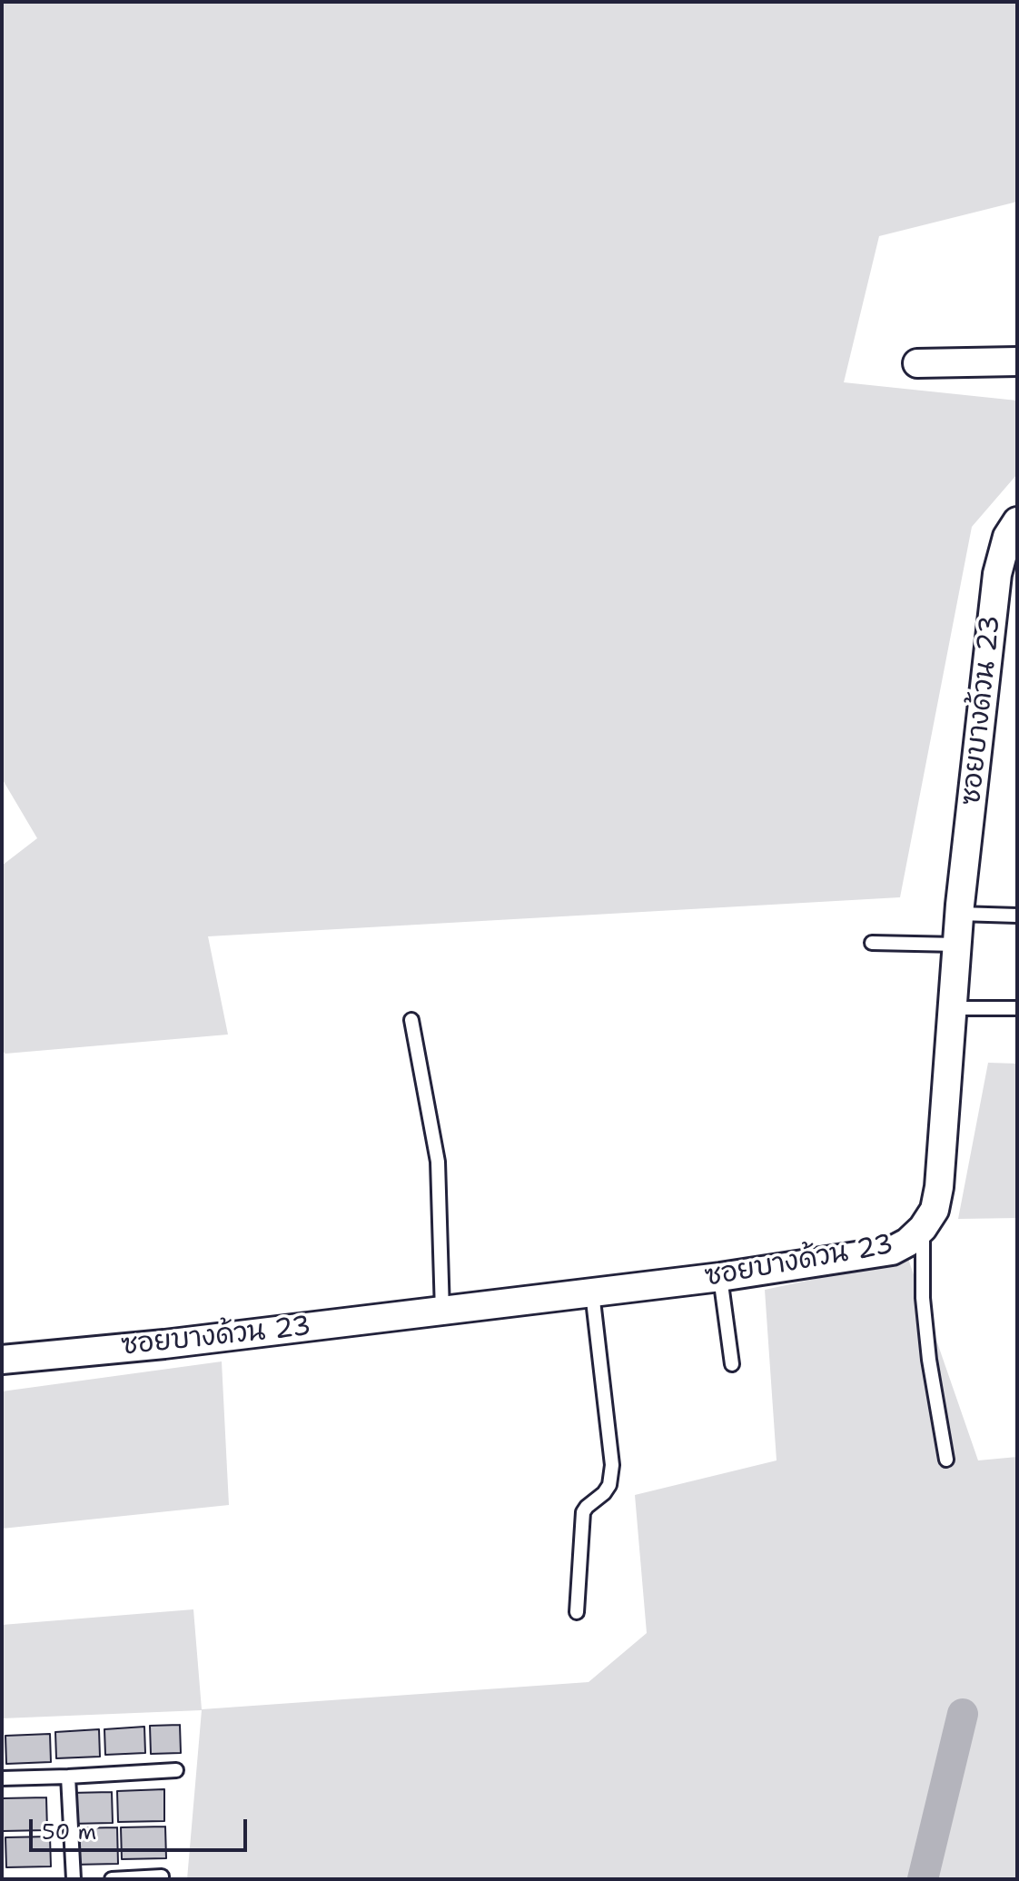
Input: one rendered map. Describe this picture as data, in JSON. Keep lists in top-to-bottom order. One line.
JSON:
{"streets":{"street":["ซอยบางด้วน 23"]},"scale_bar":"50 m"}
